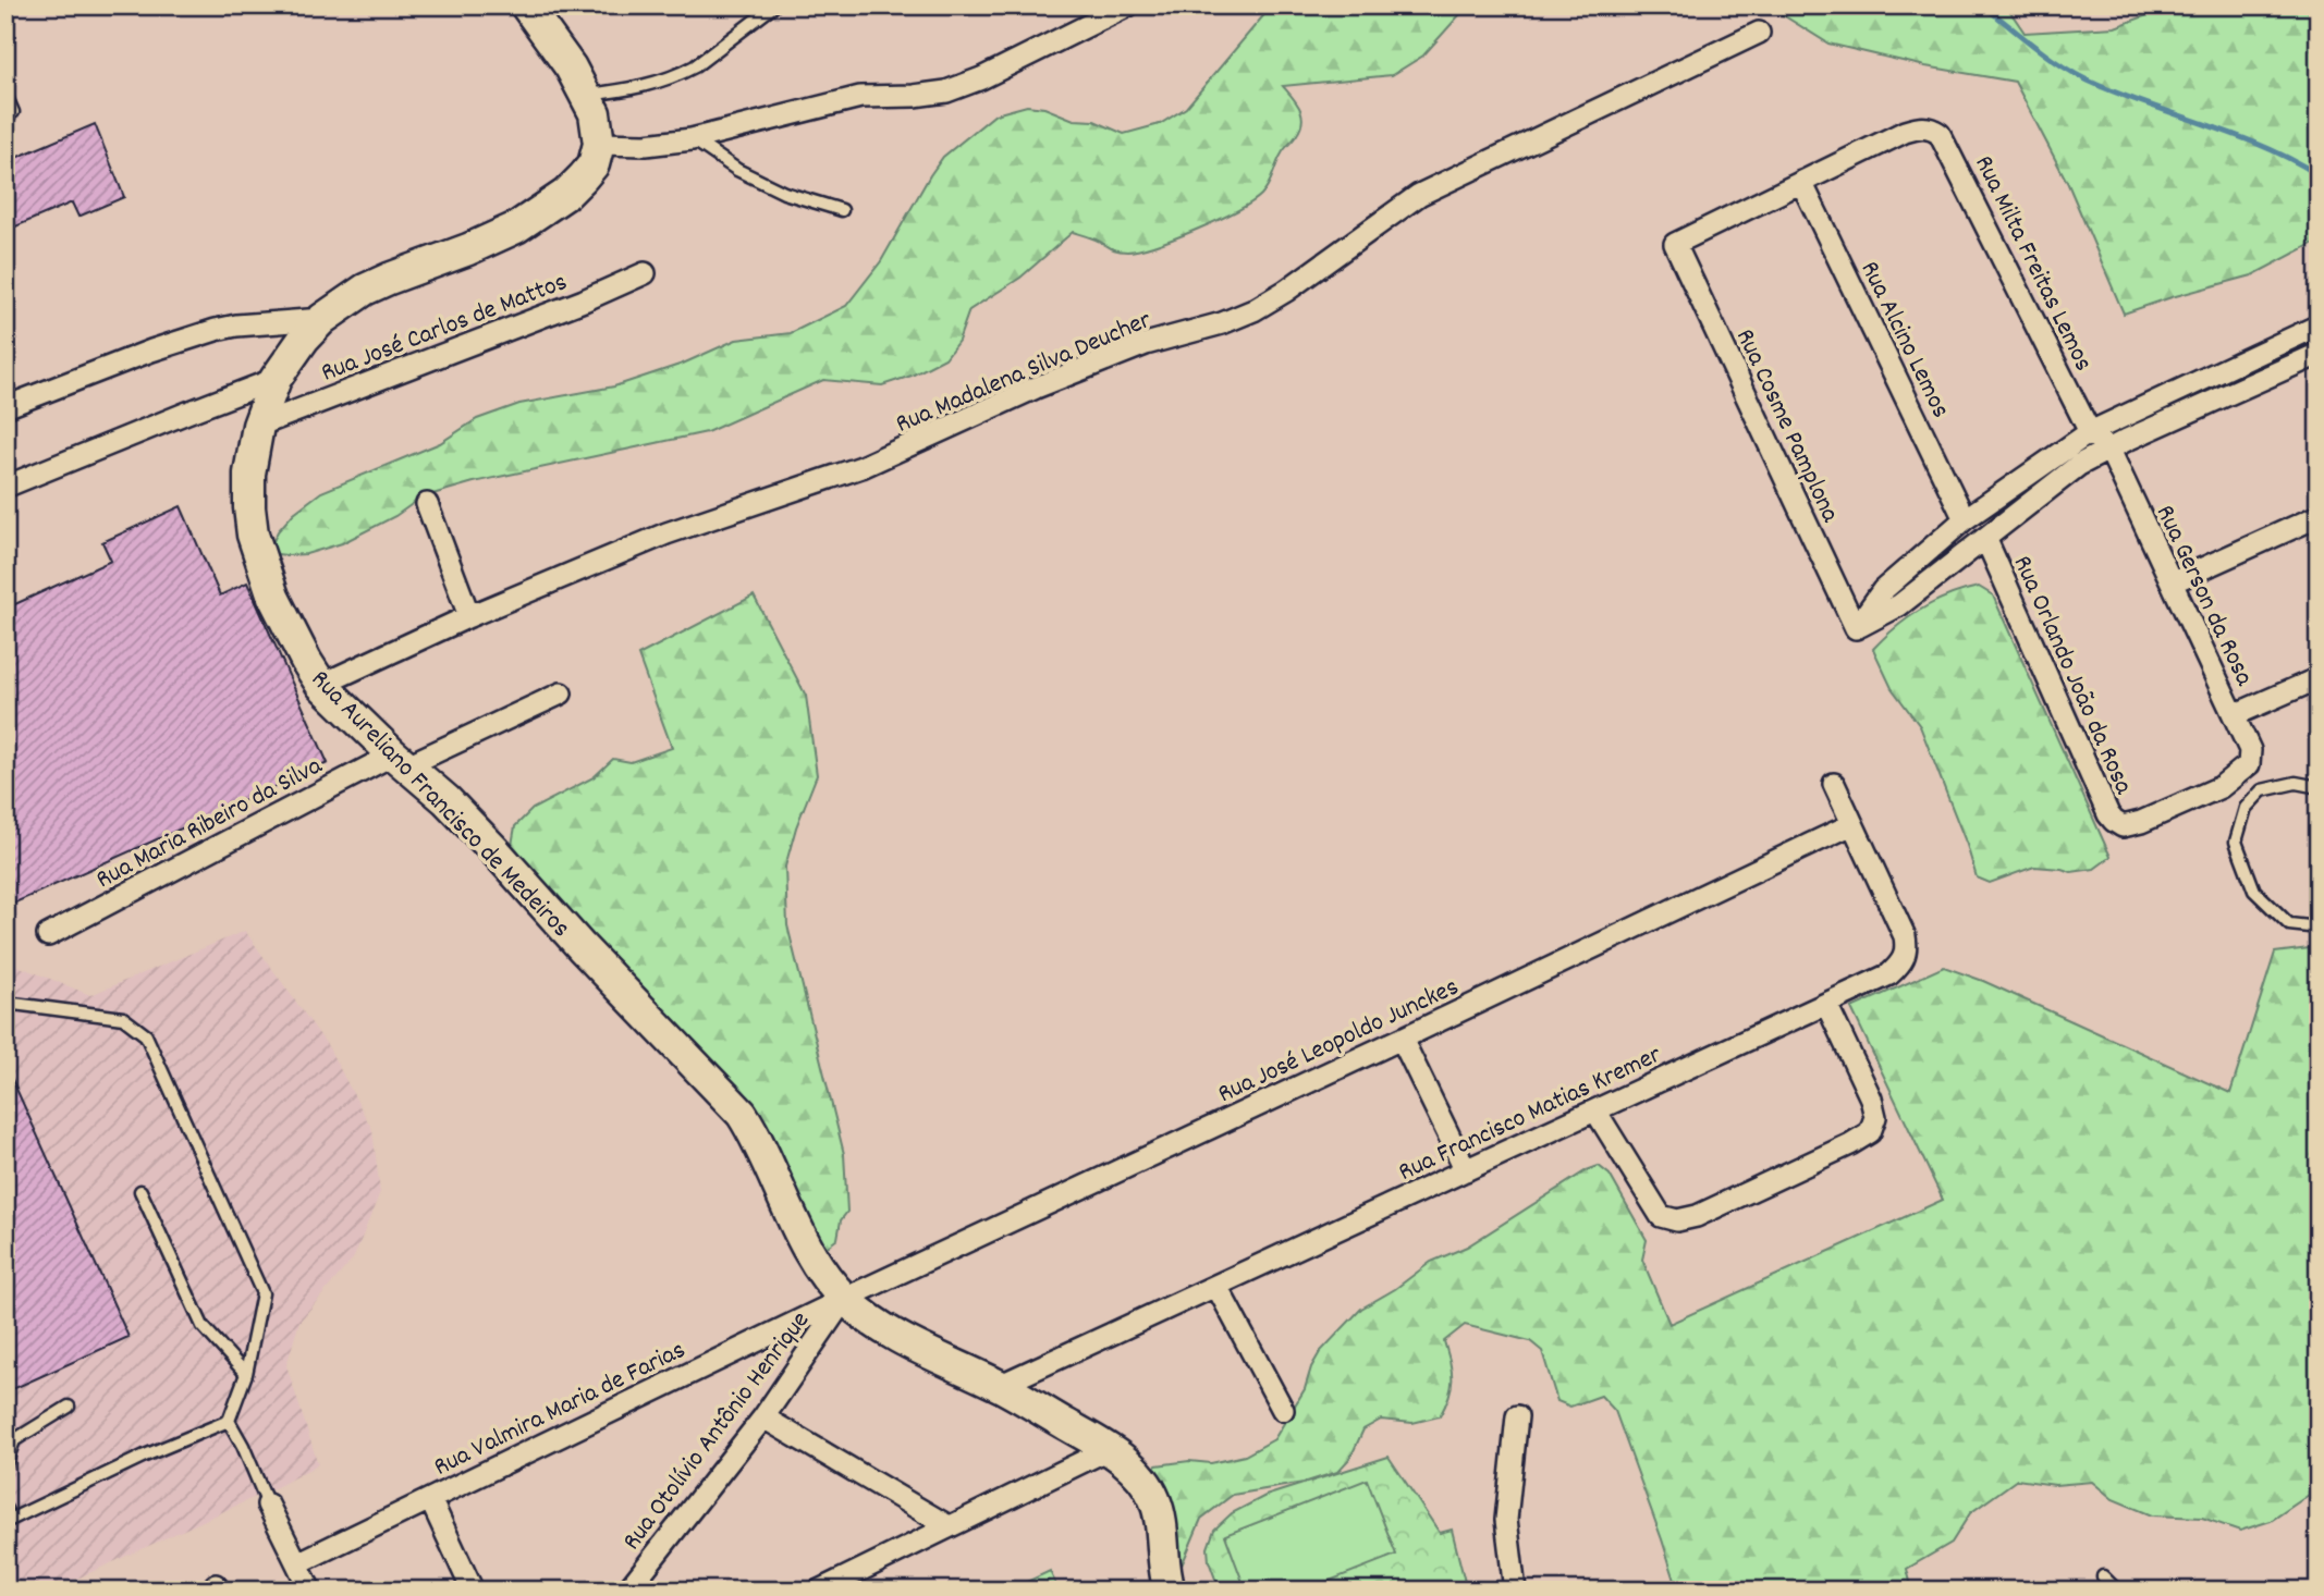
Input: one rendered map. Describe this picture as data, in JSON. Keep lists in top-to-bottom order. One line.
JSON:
{"streets":{"street":["Rua Milta Freitas Lemos","Rua José Carlos de Mattos","Rua Alcino Lemos","Rua Madalena Silva Deucher","Rua Cosme Pamplona","Rua Gerson da Rosa","Rua Orlando João da Rosa","Rua Aureliano Francisco de Medeiros","Rua Maria Ribeiro da Silva","Rua José Leopoldo Junckes","Rua Francisco Matias Kremer","Rua Valmira Maria de Farias","Rua Otolívio Antônio Henrique"]},"crossings":[["Rua Milta Freitas Lemos","Rua Alcino Lemos"],["Rua Milta Freitas Lemos","Rua Cosme Pamplona"],["Rua José Carlos de Mattos","Rua Aureliano Francisco de Medeiros"],["Rua Alcino Lemos","Rua Cosme Pamplona"],["Rua Madalena Silva Deucher","Rua Aureliano Francisco de Medeiros"],["Rua Gerson da Rosa","Rua Orlando João da Rosa"],["Rua Aureliano Francisco de Medeiros","Rua Maria Ribeiro da Silva"],["Rua Aureliano Francisco de Medeiros","Rua José Leopoldo Junckes"],["Rua Aureliano Francisco de Medeiros","Rua Francisco Matias Kremer"],["Rua Aureliano Francisco de Medeiros","Rua Valmira Maria de Farias"],["Rua Aureliano Francisco de Medeiros","Rua Otolívio Antônio Henrique"],["Rua José Leopoldo Junckes","Rua Francisco Matias Kremer"],["Rua José Leopoldo Junckes","Rua Valmira Maria de Farias"],["Rua José Leopoldo Junckes","Rua Otolívio Antônio Henrique"],["Rua Valmira Maria de Farias","Rua Otolívio Antônio Henrique"]]}
